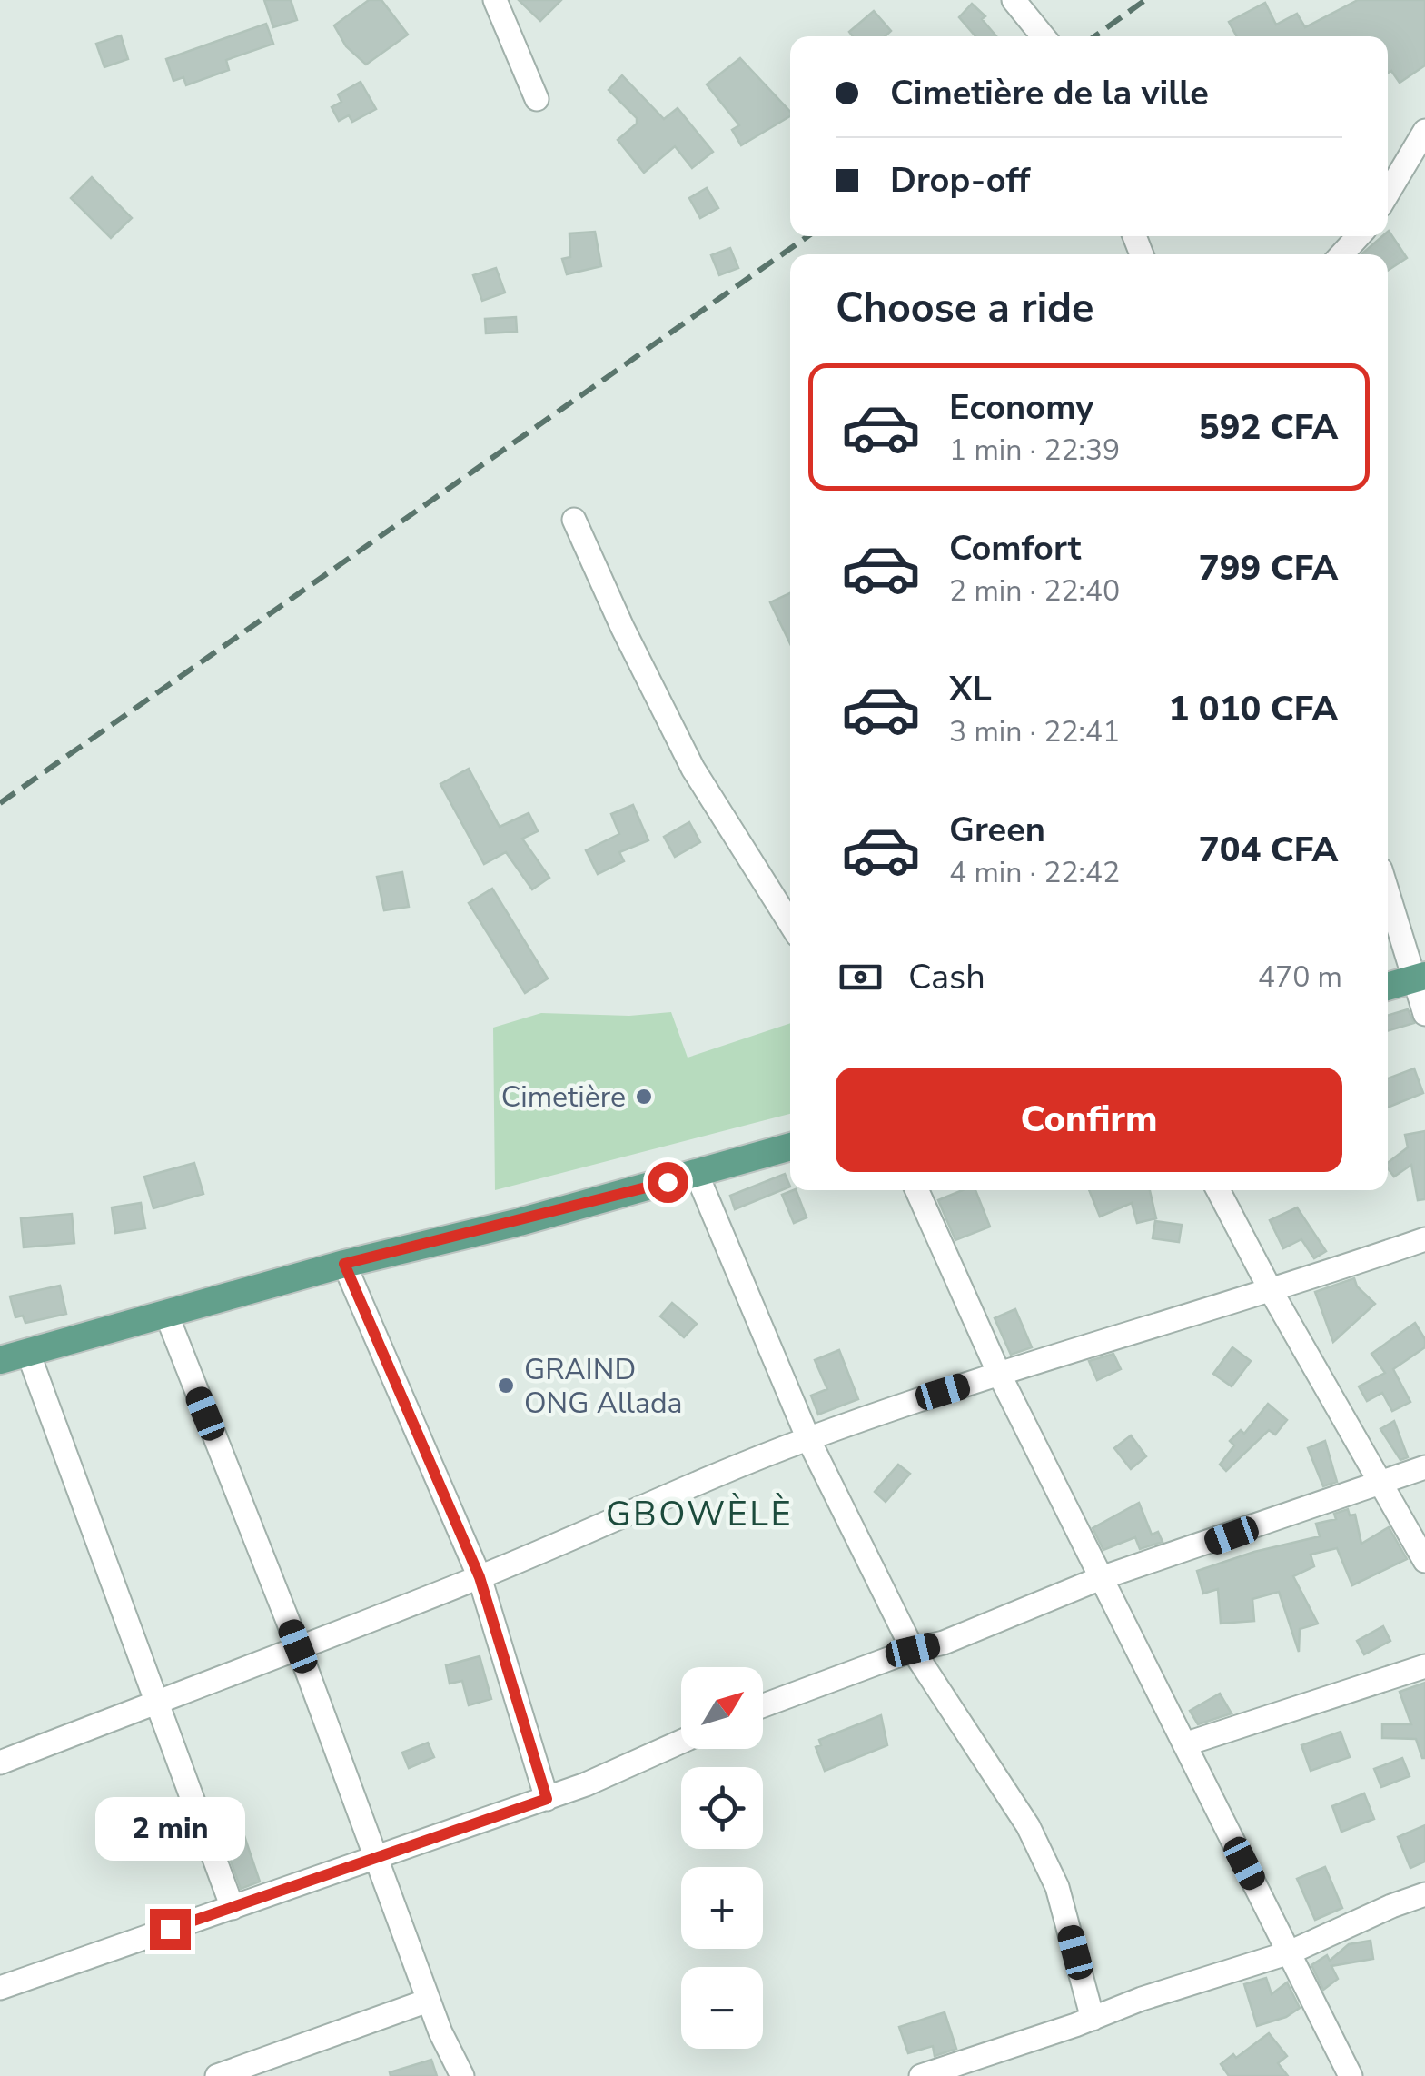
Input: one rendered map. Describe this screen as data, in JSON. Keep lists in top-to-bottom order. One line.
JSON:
{"districts":["GBOWÈLÈ"],"places":["Cimetière","GRAIND ONG Allada"],"north":"top right","page":{"banner":["Cimetière de la ville","Drop-off"],"heading":"Choose a ride","list":[{"name":"Economy","note":"1 min · 22:39","value":"592 CFA"},{"name":"Comfort","note":"2 min · 22:40","value":"799 CFA"},{"name":"XL","note":"3 min · 22:41","value":"1 010 CFA"},{"name":"Green","note":"4 min · 22:42","value":"704 CFA"}],"pay":["Cash","470 m"],"buttons":"Confirm","map_buttons":["+","−"],"bubble":"2 min"}}
